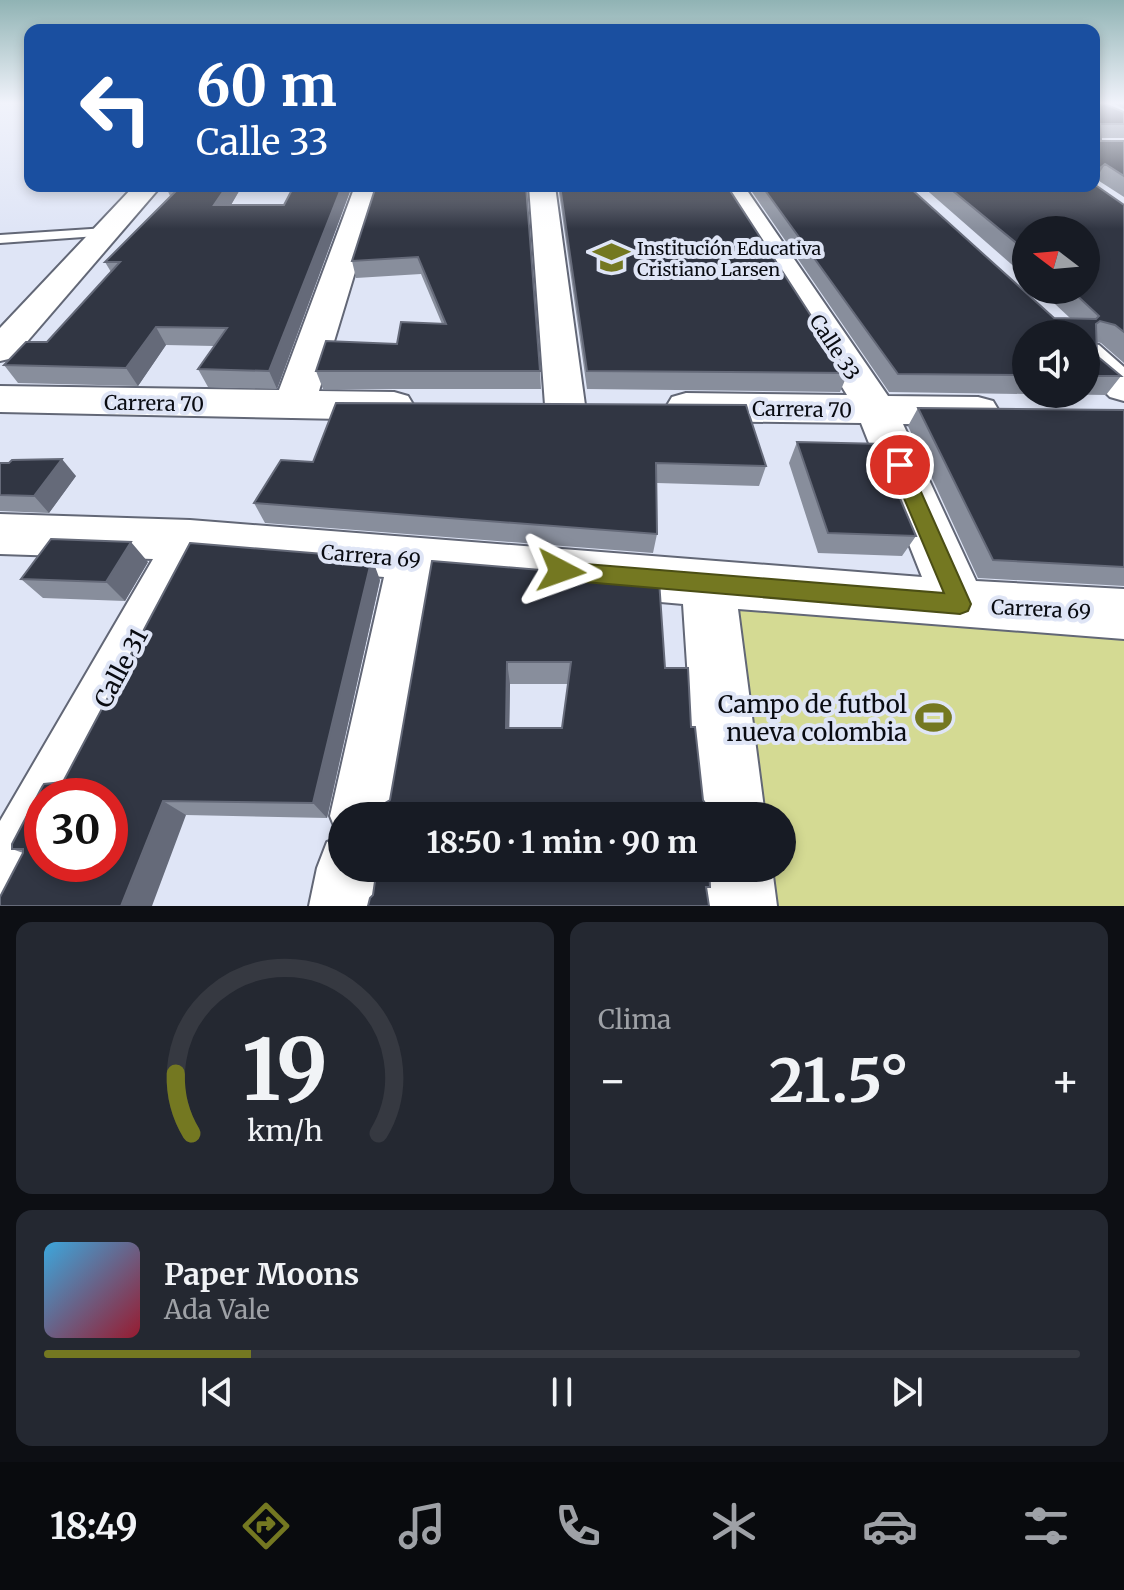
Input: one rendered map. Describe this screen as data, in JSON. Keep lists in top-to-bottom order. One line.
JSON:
{"streets":{"main road":["Calle 33","Carrera 70","Carrera 69","Calle 31"]},"crossings":[["Calle 33","Carrera 70"],["Calle 33","Carrera 69"],["Carrera 69","Calle 31"]],"places":{"school or university":["Institución Educativa Cristiano Larsen"],"sports":["Campo de futbol nueva colombia"]},"north":"left","page":{"turn":["60 m","Calle 33"],"limit":"30","trip":"18:50 · 1 min · 90 m","tile":"Clima","heat":["−","21.5°","+"],"song":["Paper Moons","Ada Vale"],"tabs":"18:49","gauge":["19","km/h"]}}
